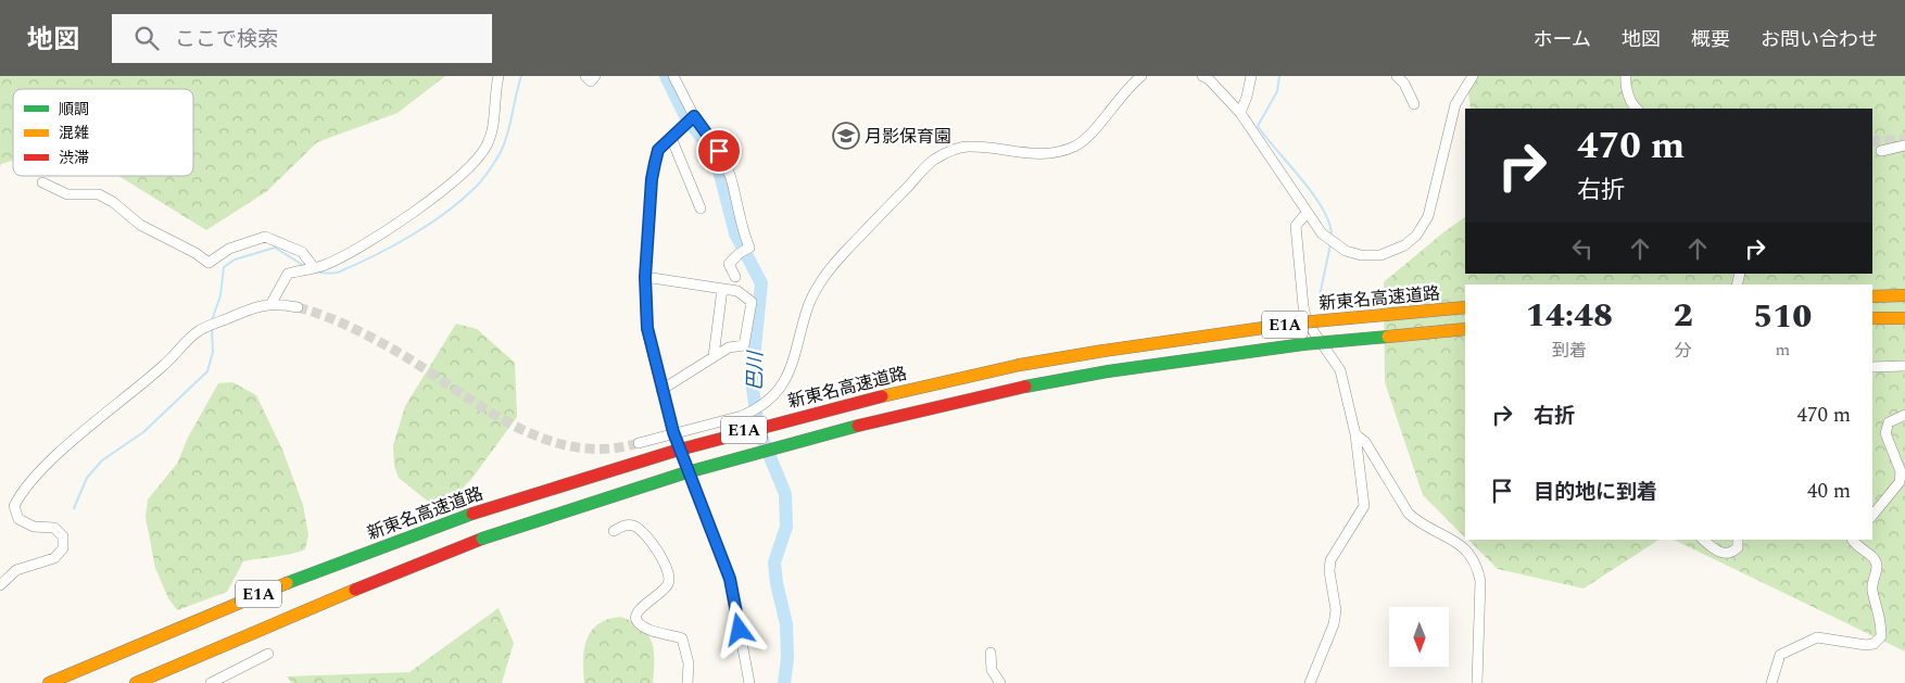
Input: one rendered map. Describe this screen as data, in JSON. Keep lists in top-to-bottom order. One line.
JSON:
{"streets":{"highway":["新東名高速道路","E1A"]},"water":["巴川"],"places":{"school or university":["月影保育園"]},"legend":["順調","混雑","渋滞"],"north":"bottom","page":{"header":"地図","search":"ここで検索","nav":["ホーム","地図","概要","お問い合わせ"],"turn":["470 m","右折"],"eta":["14:48","到着","2","分","510","m"],"list":[{"name":"右折","value":"470 m"},{"name":"目的地に到着","value":"40 m"}]}}
